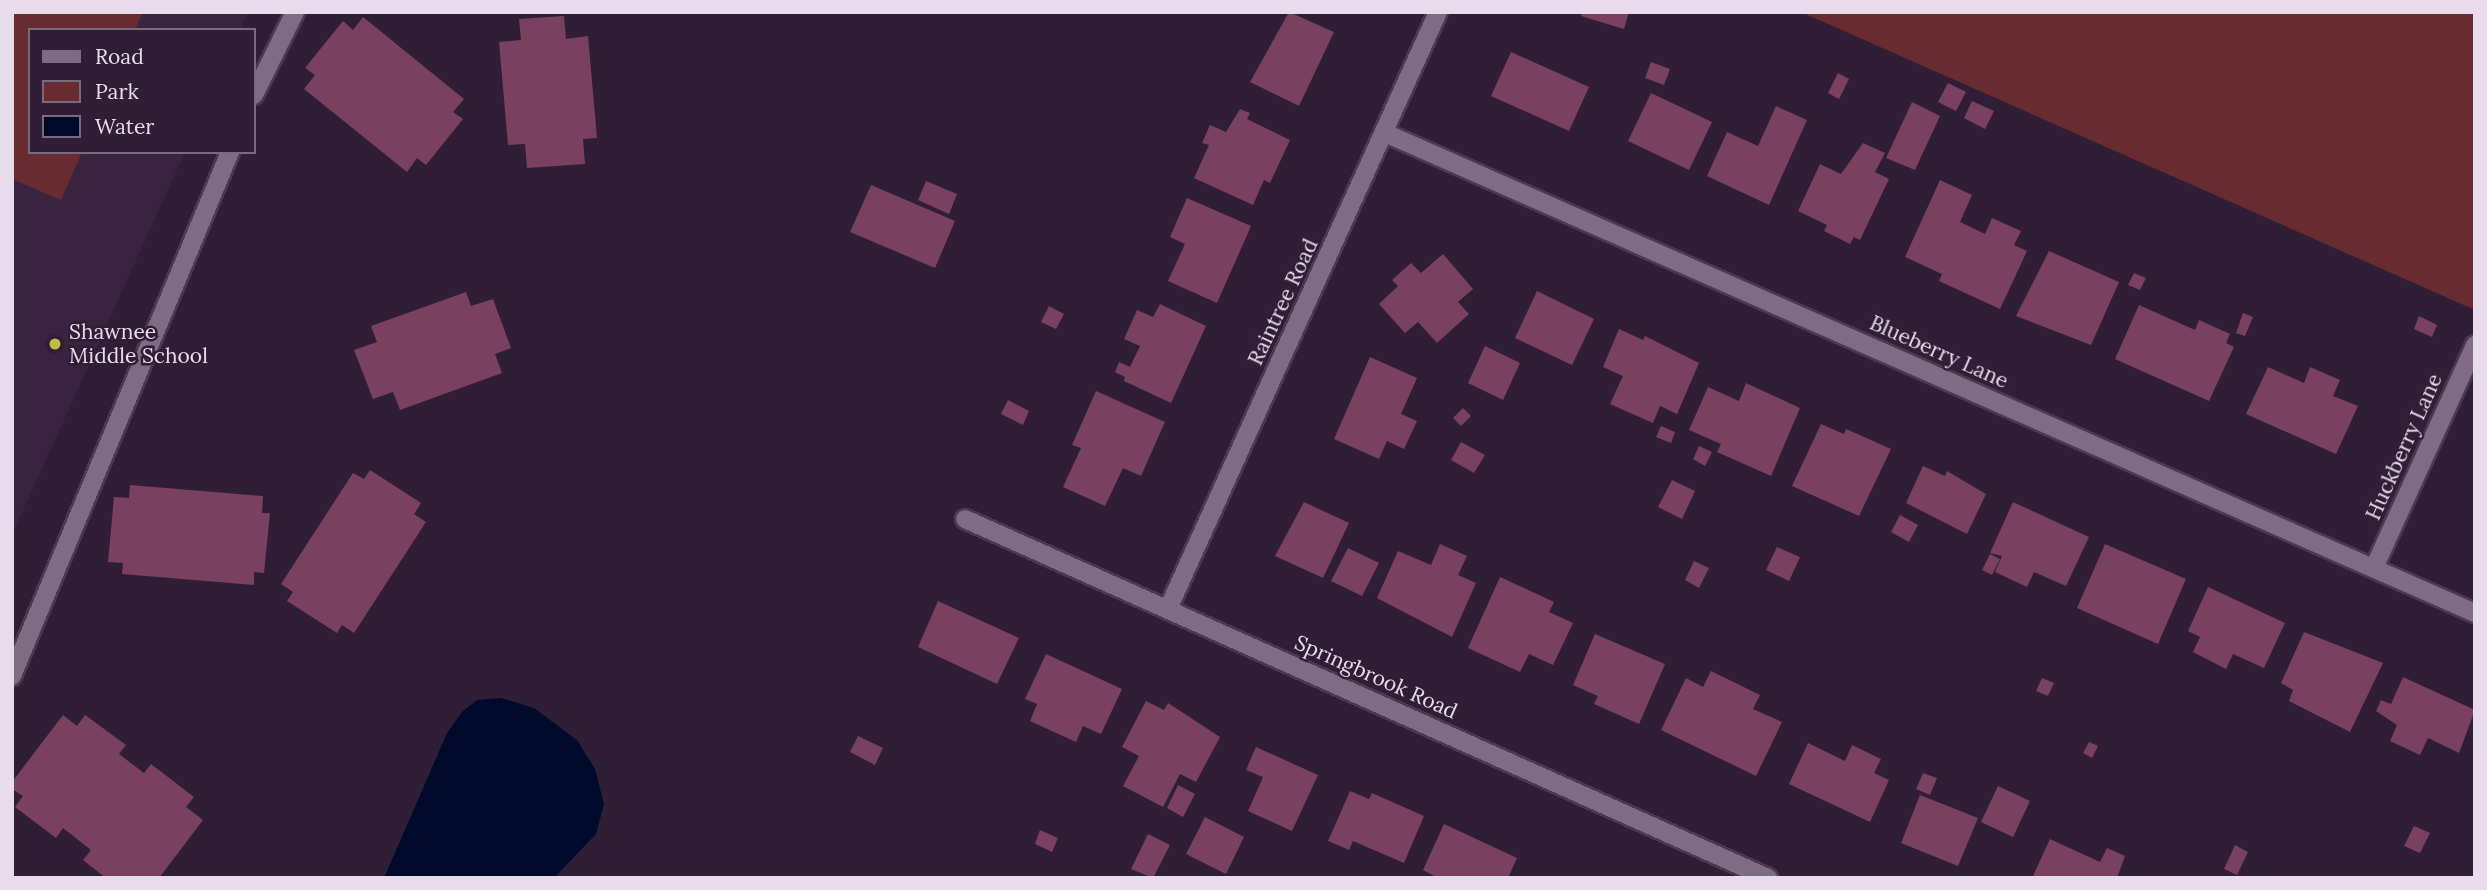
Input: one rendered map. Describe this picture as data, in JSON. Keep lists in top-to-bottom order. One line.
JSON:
{"streets":{"street":["Raintree Road","Blueberry Lane","Huckberry Lane","Springbrook Road"]},"crossings":[["Raintree Road","Blueberry Lane"],["Raintree Road","Springbrook Road"],["Blueberry Lane","Huckberry Lane"]],"places":["Shawnee Middle School"],"legend":["Road","Park","Water"]}
